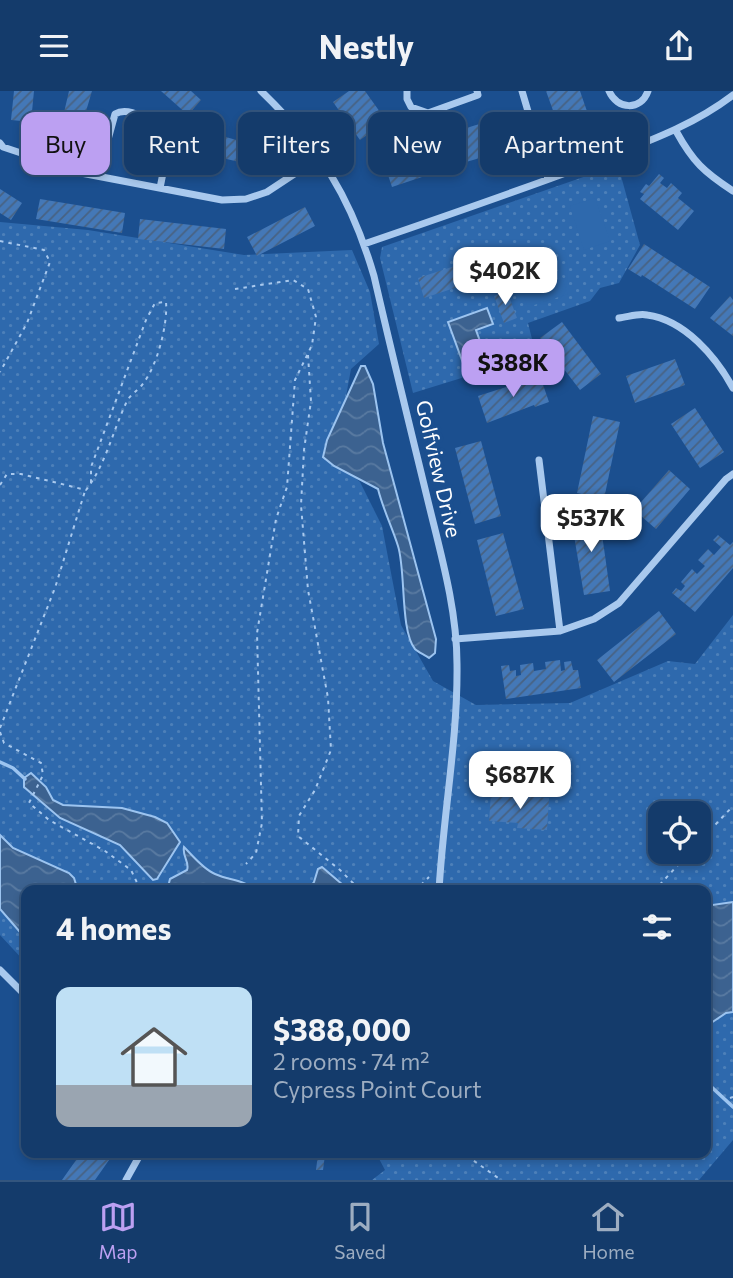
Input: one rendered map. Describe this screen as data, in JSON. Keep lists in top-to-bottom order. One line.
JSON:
{"streets":{"street":["Golfview Drive"]},"page":{"header":"Nestly","chip":["Buy","Rent","Filters","New","Apartment"],"price":["$402K","$388K","$537K","$687K"],"heading":"4 homes","list":[{"name":"$388,000","note":"2 rooms · 74 m² · Cypress Point Court"}],"tabs":["Map","Saved","Home"]}}
